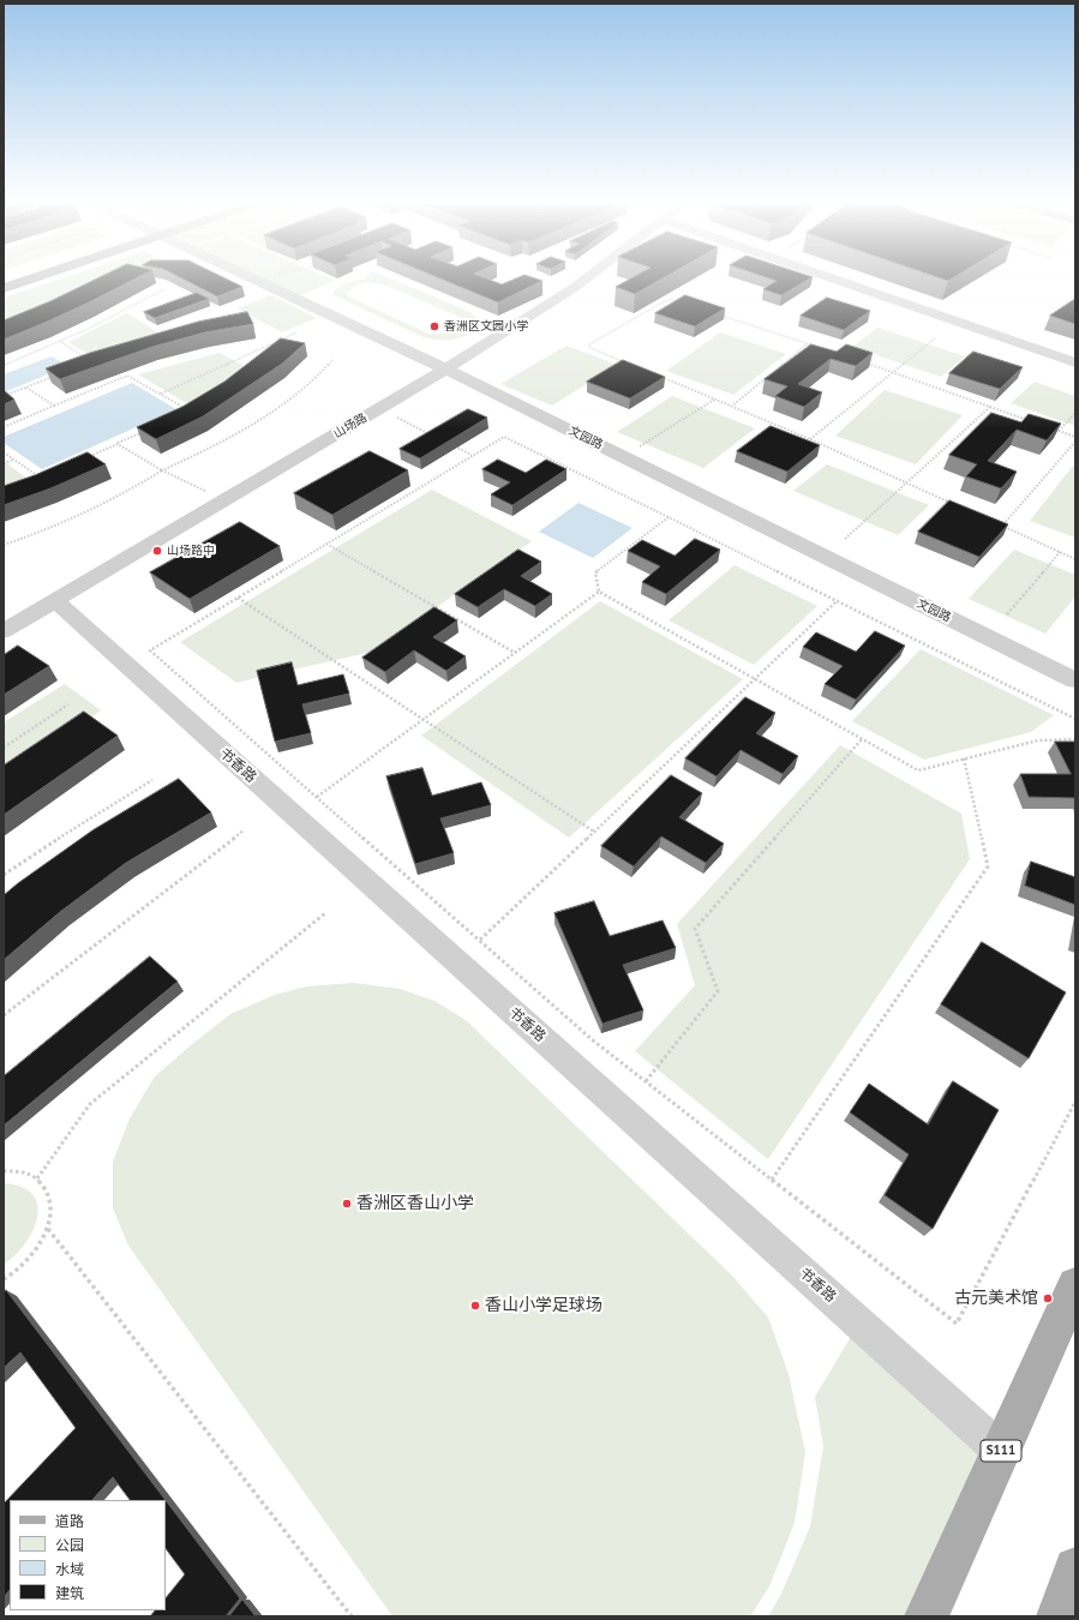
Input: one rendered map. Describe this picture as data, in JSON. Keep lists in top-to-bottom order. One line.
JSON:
{"streets":{"main road":["S111"],"street":["山场路","文园路","书香路"]},"crossings":[["山场路","文园路"],["山场路","书香路"],["书香路","S111"]],"places":["香洲区文园小学","山场路中","香洲区香山小学","古元美术馆","香山小学足球场"],"legend":["道路","公园","水域","建筑"]}
